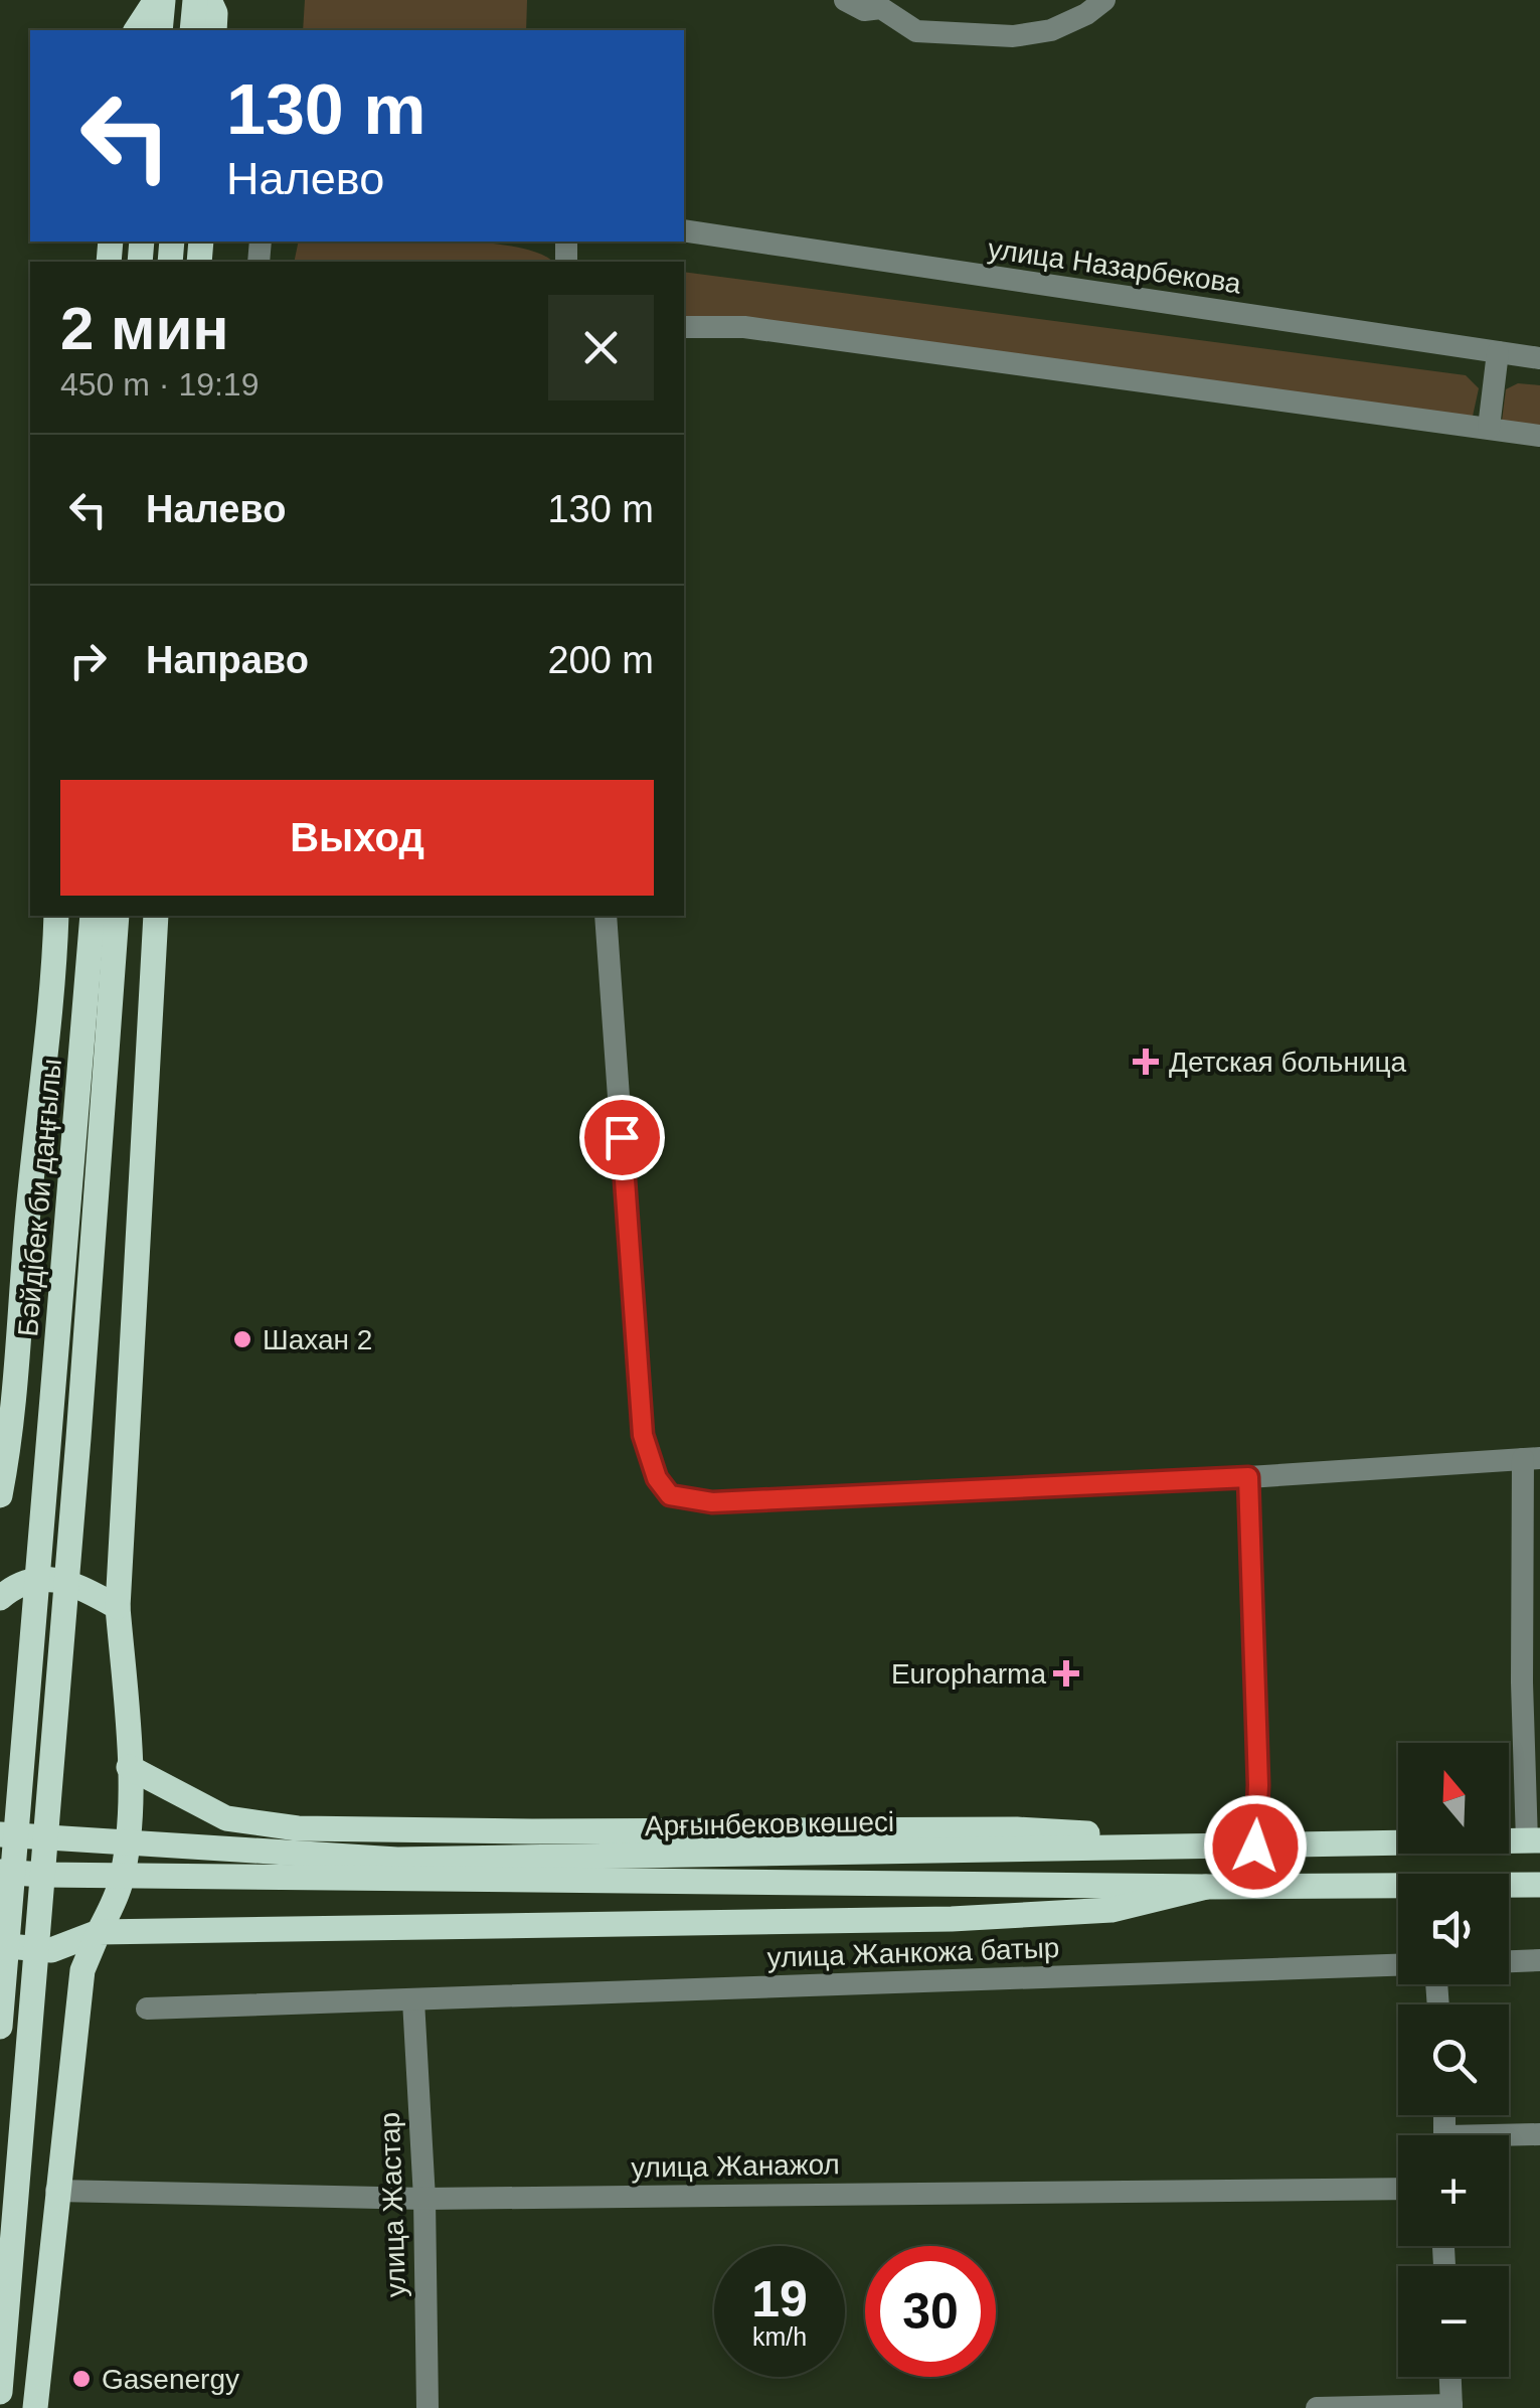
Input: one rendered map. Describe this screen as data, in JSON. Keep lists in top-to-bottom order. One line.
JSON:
{"streets":{"main road":["Бәйдібек би даңғылы","Арғынбеков көшесі"],"street":["улица Назарбекова","улица Жанкожа батыр","улица Жанажол","улица Жастар"]},"crossings":[["улица Жанкожа батыр","улица Жастар"],["улица Жанажол","улица Жастар"]],"places":{"health":["Детская больница","Europharma"],"other":["Шахан 2","Gasenergy"]},"north":"top","page":{"turn":["130 m","Налево"],"heading":["2 мин","450 m · 19:19"],"list":[{"name":"Налево","value":"130 m"},{"name":"Направо","value":"200 m"}],"buttons":"Выход","map_buttons":["+","−"],"speed":"19 km/h","limit":"30"}}
